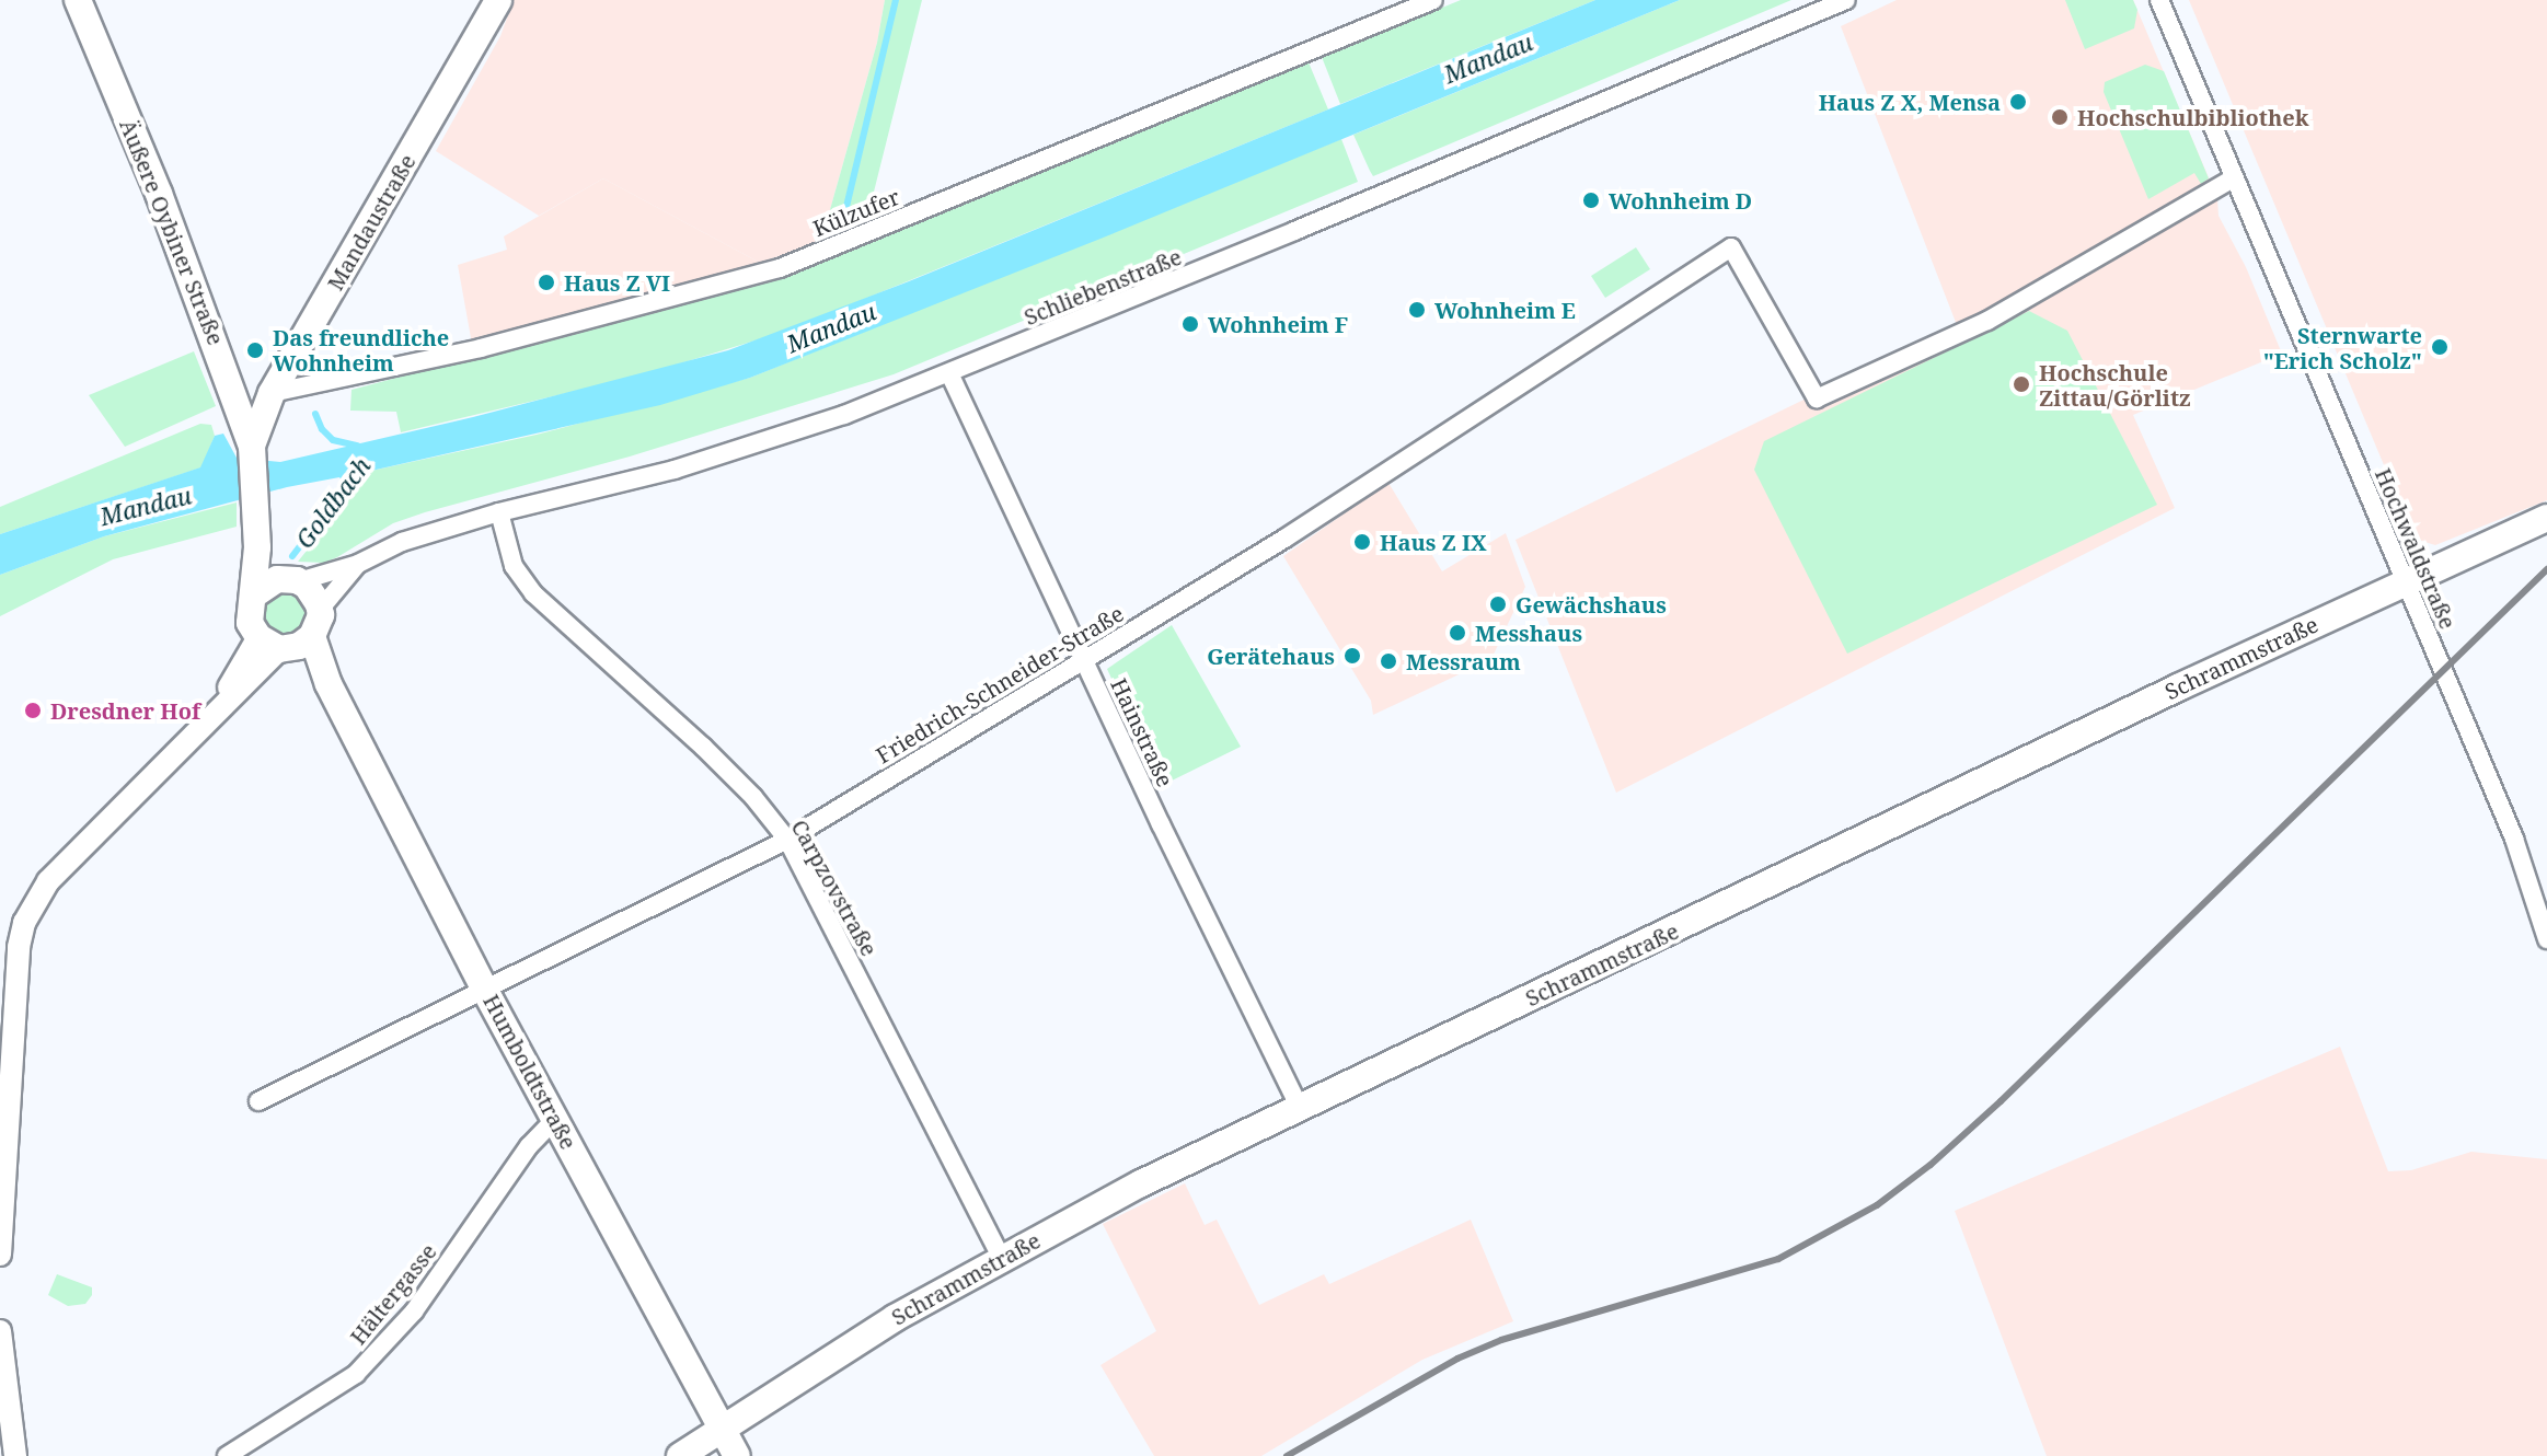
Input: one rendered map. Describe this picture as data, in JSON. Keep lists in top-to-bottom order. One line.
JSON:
{"streets":{"main road":["Mandaustraße","Äußere Oybiner Straße","Schrammstraße","Humboldtstraße"],"street":["Külzufer","Schliebenstraße","Hochwaldstraße","Friedrich-Schneider-Straße","Hainstraße","Carpzovstraße","Hältergasse"]},"crossings":[["Külzufer","Mandaustraße"],["Külzufer","Äußere Oybiner Straße"],["Mandaustraße","Äußere Oybiner Straße"],["Mandaustraße","Schliebenstraße"],["Mandaustraße","Humboldtstraße"],["Schliebenstraße","Hainstraße"],["Schliebenstraße","Carpzovstraße"],["Schliebenstraße","Humboldtstraße"],["Hochwaldstraße","Schrammstraße"],["Hochwaldstraße","Friedrich-Schneider-Straße"],["Schrammstraße","Hainstraße"],["Schrammstraße","Carpzovstraße"],["Schrammstraße","Humboldtstraße"],["Friedrich-Schneider-Straße","Hainstraße"],["Friedrich-Schneider-Straße","Carpzovstraße"],["Friedrich-Schneider-Straße","Humboldtstraße"],["Humboldtstraße","Hältergasse"]],"water":["Mandau","Goldbach"],"places":["Haus Z X, Mensa","Hochschulbibliothek","Wohnheim D","Haus Z VI","Wohnheim E","Wohnheim F","Sternwarte \"Erich Scholz\"","Das freundliche Wohnheim","Hochschule Zittau/Görlitz","Haus Z IX","Gewächshaus","Messhaus","Gerätehaus","Messraum","Dresdner Hof"]}
